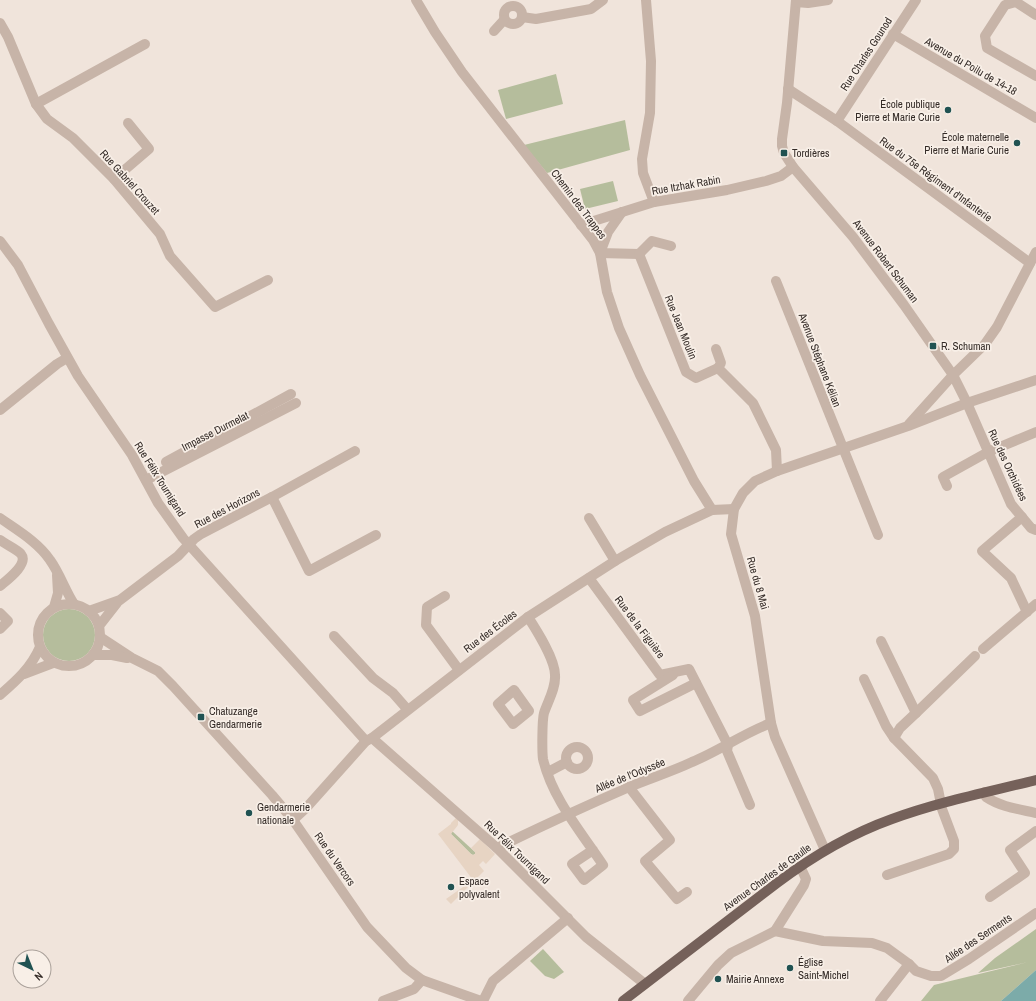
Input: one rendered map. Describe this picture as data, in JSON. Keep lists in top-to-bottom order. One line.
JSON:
{"streets":{"main road":["Avenue Charles de Gaulle"],"street":["Rue Charles Gounod","Avenue du Poilu de 14-18","Rue du 75e Régiment d'Infanterie","Rue Gabriel Crouzet","Rue Itzhak Rabin","Chemin des Trappes","Avenue Robert Schuman","Rue Jean Moulin","Avenue Stéphane Kélian","Impasse Durmelat","Rue des Orchidées","Rue Félix Tournigand","Rue des Horizons","Rue du 8 Mai","Rue de la Figuière","Rue des Écoles","Allée de l'Odyssée","Rue du Vercors","Allée des Serments"]},"crossings":[["Rue Charles Gounod","Avenue du Poilu de 14-18"],["Rue Charles Gounod","Rue du 75e Régiment d'Infanterie"],["Rue du 75e Régiment d'Infanterie","Avenue Robert Schuman"],["Rue Itzhak Rabin","Chemin des Trappes"],["Rue Itzhak Rabin","Avenue Robert Schuman"],["Chemin des Trappes","Rue des Écoles"],["Avenue Robert Schuman","Rue des Orchidées"],["Avenue Robert Schuman","Rue du 8 Mai"],["Avenue Stéphane Kélian","Rue du 8 Mai"],["Impasse Durmelat","Rue Félix Tournigand"],["Rue des Orchidées","Rue du 8 Mai"],["Rue Félix Tournigand","Rue des Horizons"],["Rue Félix Tournigand","Rue des Écoles"],["Rue Félix Tournigand","Allée de l'Odyssée"],["Rue Félix Tournigand","Avenue Charles de Gaulle"],["Rue des Horizons","Rue du Vercors"],["Rue du 8 Mai","Rue des Écoles"],["Rue du 8 Mai","Allée de l'Odyssée"],["Rue du 8 Mai","Avenue Charles de Gaulle"],["Rue de la Figuière","Rue des Écoles"],["Rue des Écoles","Rue du Vercors"]],"places":{"other":["École publique Pierre et Marie Curie","École maternelle Pierre et Marie Curie","Gendarmerie nationale","Espace polyvalent","Église Saint-Michel","Mairie Annexe"],"transit":["Tordières","R. Schuman","Chatuzange Gendarmerie"]},"north":"bottom right"}
